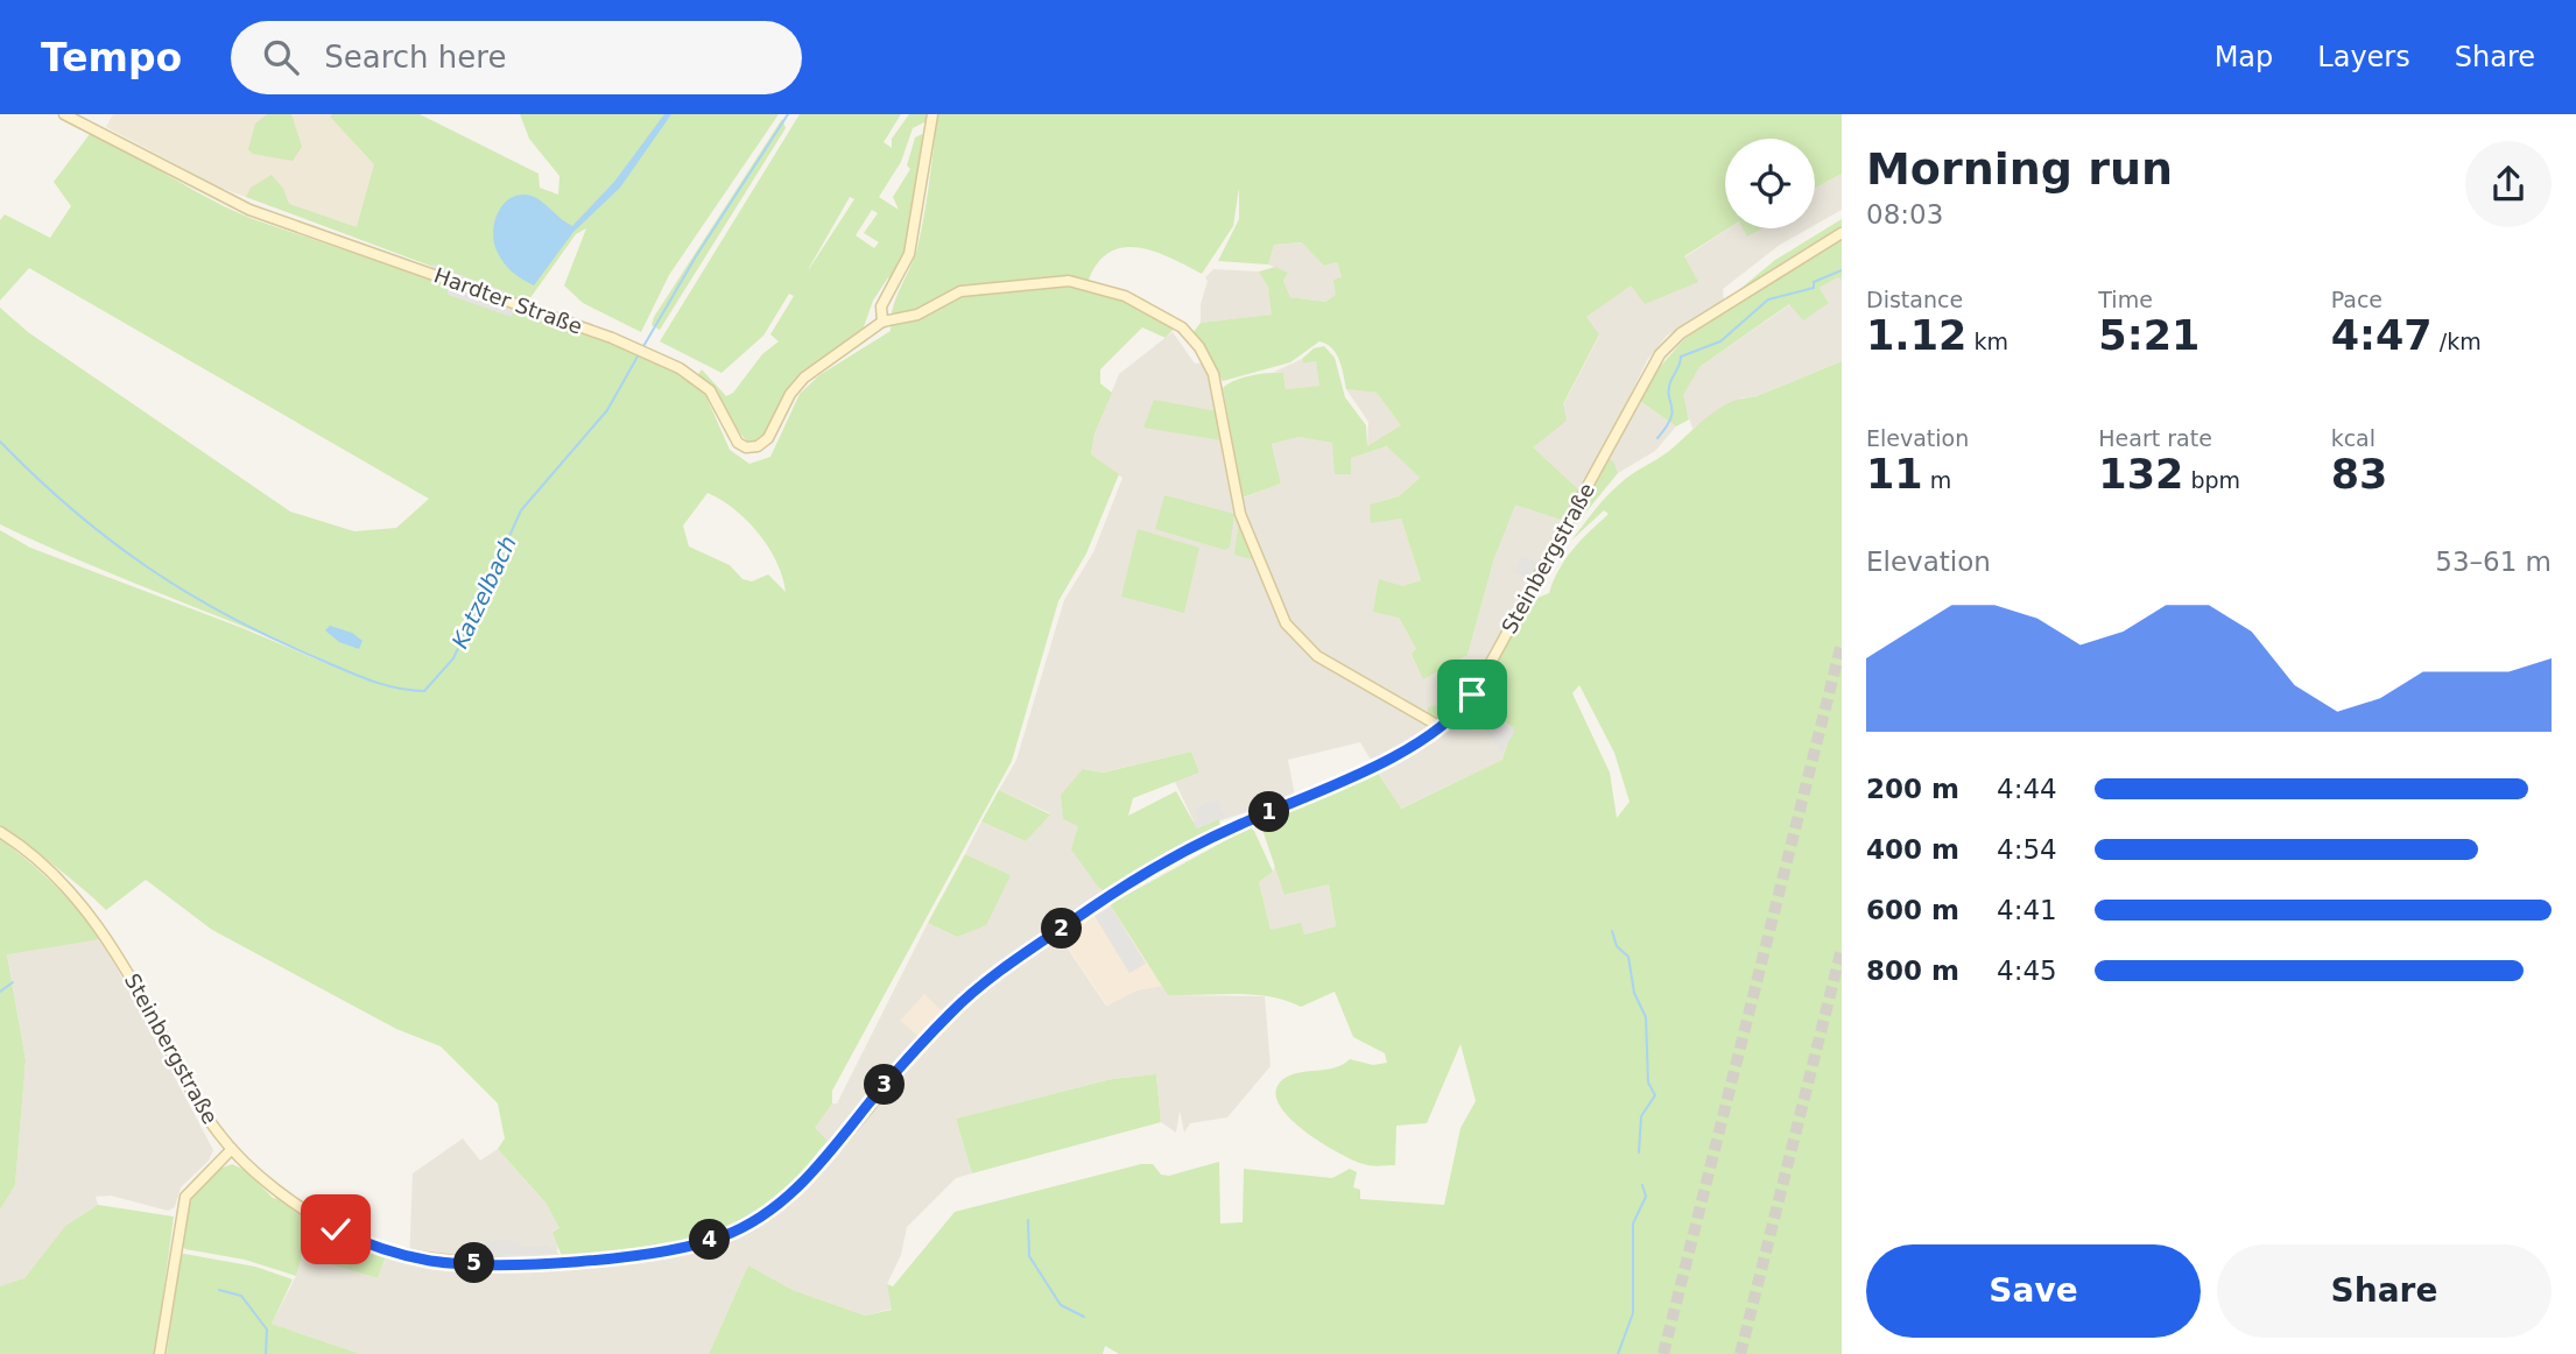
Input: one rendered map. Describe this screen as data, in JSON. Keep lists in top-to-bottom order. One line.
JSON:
{"streets":{"main road":["Hardter Straße","Steinbergstraße"]},"water":["Katzelbach"],"page":{"header":"Tempo","search":"Search here","nav":["Map","Layers","Share"],"heading":["Morning run","08:03"],"stats":[["Distance","1.12 km"],["Time","5:21"],["Pace","4:47 /km"],["Elevation","11 m"],["Heart rate","132 bpm"],["kcal","83"]],"chart":["Elevation","53–61 m"],"list":[{"name":"200 m","note":"4:44"},{"name":"400 m","note":"4:54"},{"name":"600 m","note":"4:41"},{"name":"800 m","note":"4:45"}],"pins":["1","2","3","4","5"],"buttons":["Save","Share"]}}
